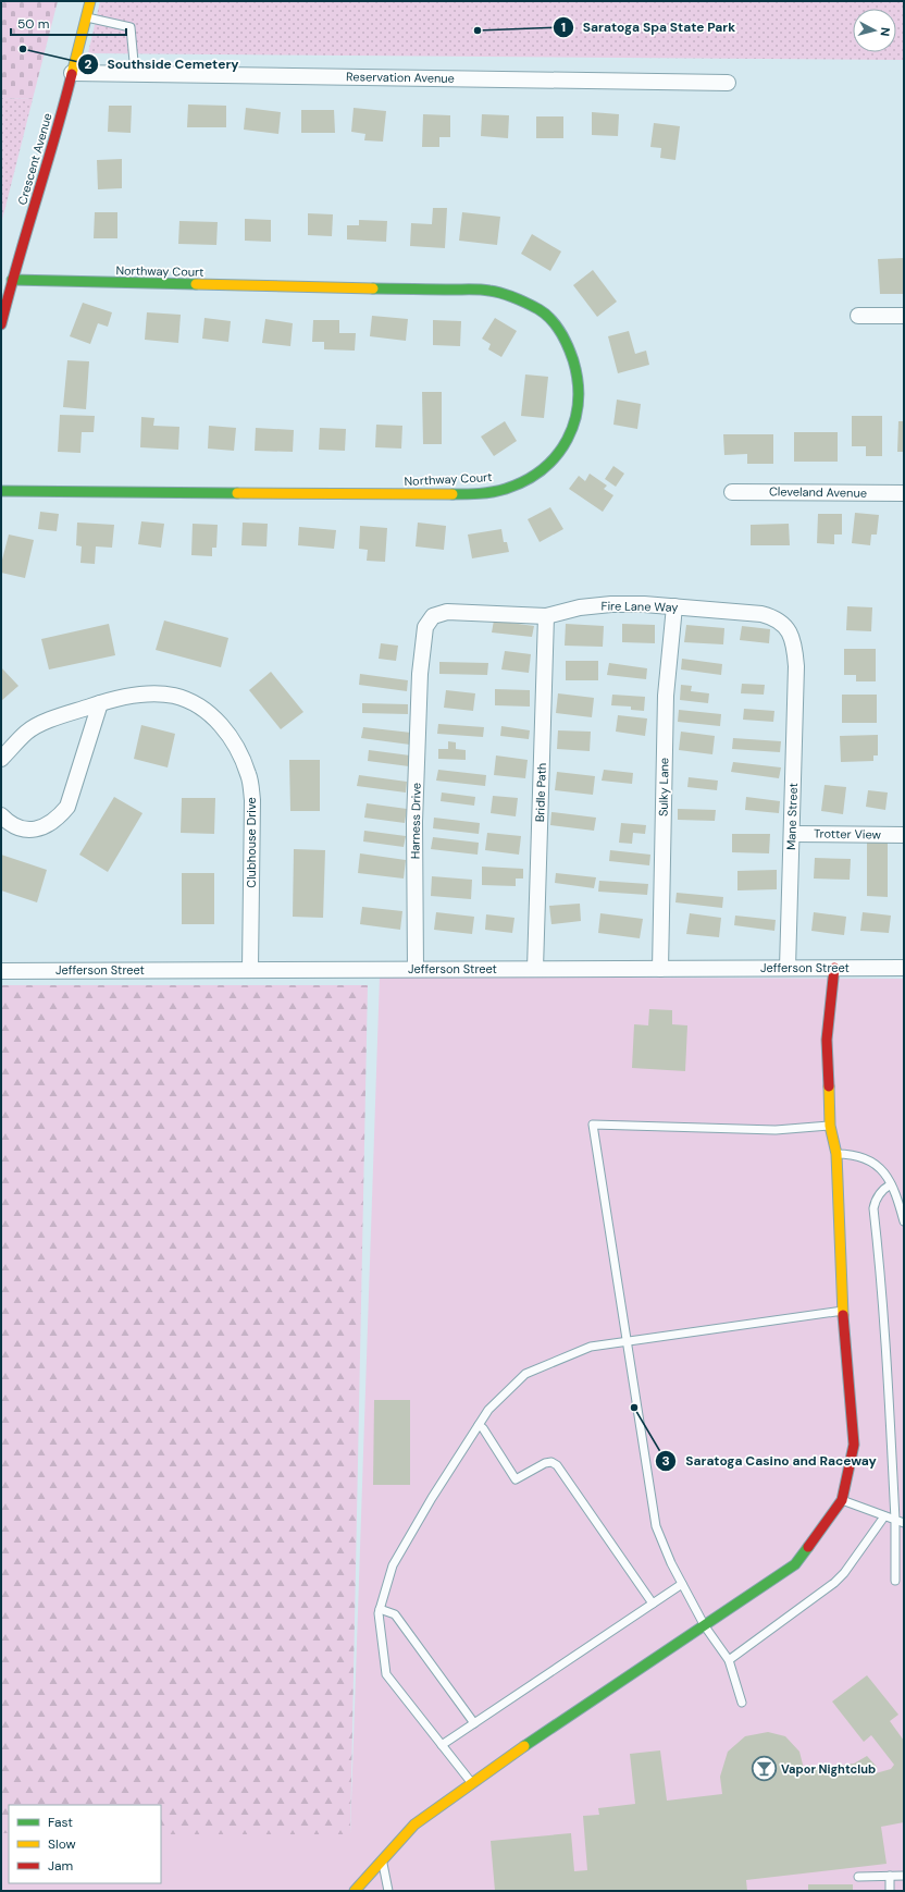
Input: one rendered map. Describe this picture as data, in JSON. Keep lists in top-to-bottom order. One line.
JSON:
{"streets":{"street":["Reservation Avenue","Crescent Avenue","Northway Court","Cleveland Avenue","Fire Lane Way","Sulky Lane","Bridle Path","Mane Street","Harness Drive","Trotter View","Clubhouse Drive","Jefferson Street"]},"crossings":[["Reservation Avenue","Crescent Avenue"],["Crescent Avenue","Northway Court"],["Fire Lane Way","Sulky Lane"],["Fire Lane Way","Bridle Path"],["Fire Lane Way","Mane Street"],["Fire Lane Way","Harness Drive"],["Sulky Lane","Jefferson Street"],["Bridle Path","Jefferson Street"],["Mane Street","Trotter View"],["Mane Street","Jefferson Street"],["Harness Drive","Jefferson Street"],["Clubhouse Drive","Jefferson Street"]],"places":{"other":["Saratoga Spa State Park","Southside Cemetery","Saratoga Casino and Raceway"],"bar":["Vapor Nightclub"]},"legend":["Fast","Slow","Jam"],"scale_bar":"50 m","north":"right"}
